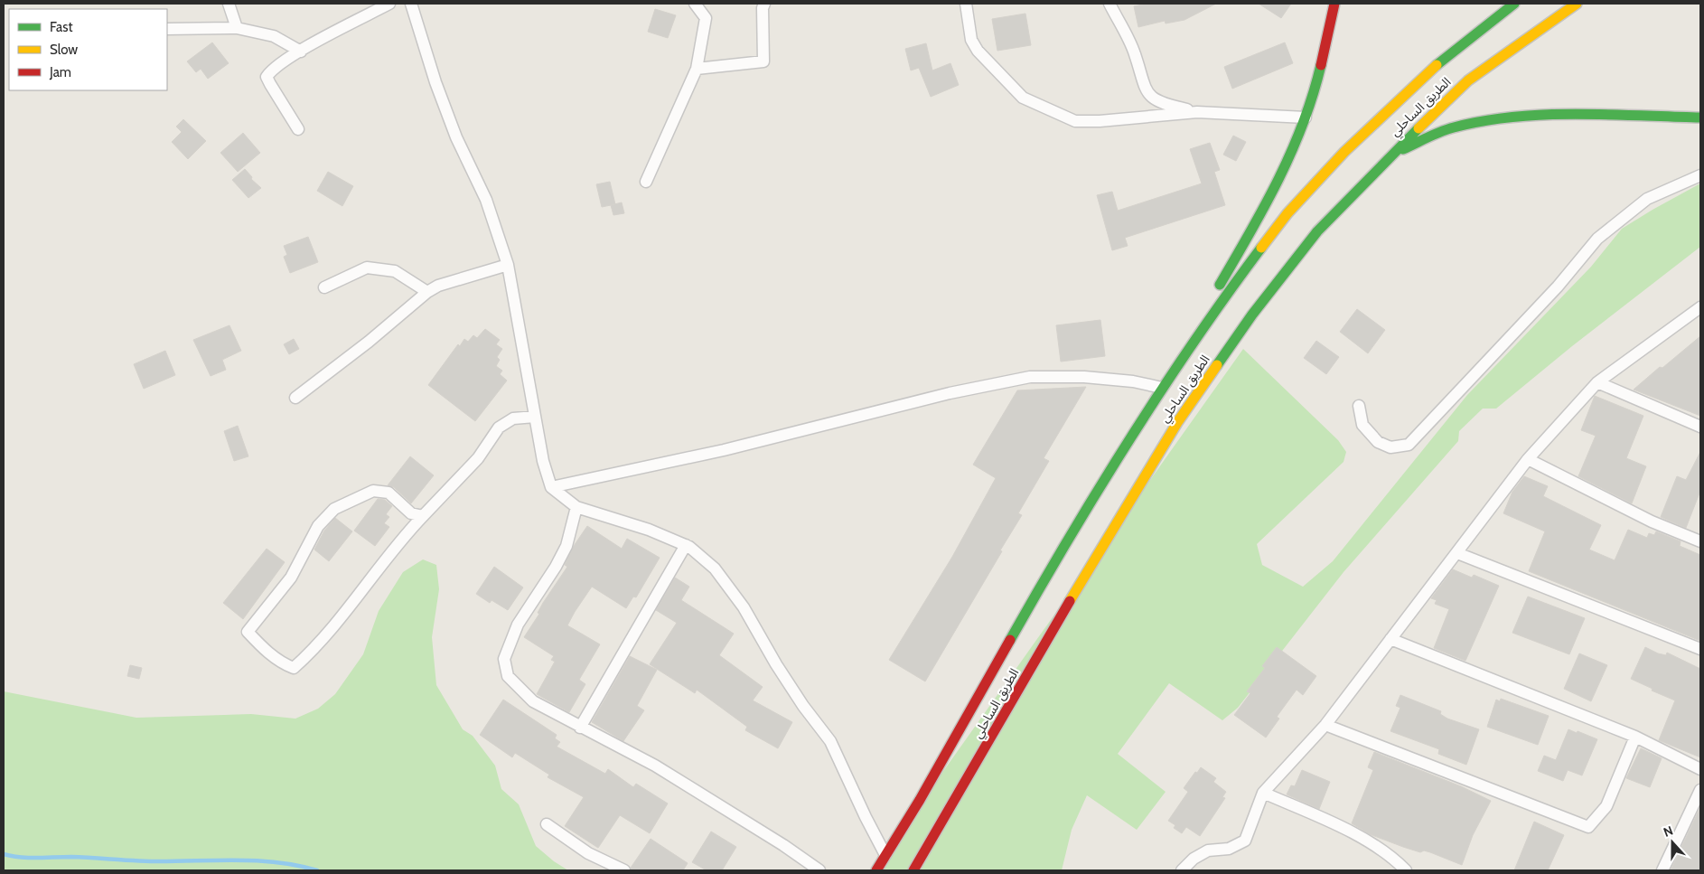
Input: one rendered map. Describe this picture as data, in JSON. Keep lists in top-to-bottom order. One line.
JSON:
{"streets":{"highway":["الطريق الساحلي"]},"legend":["Fast","Slow","Jam"],"north":"top"}
